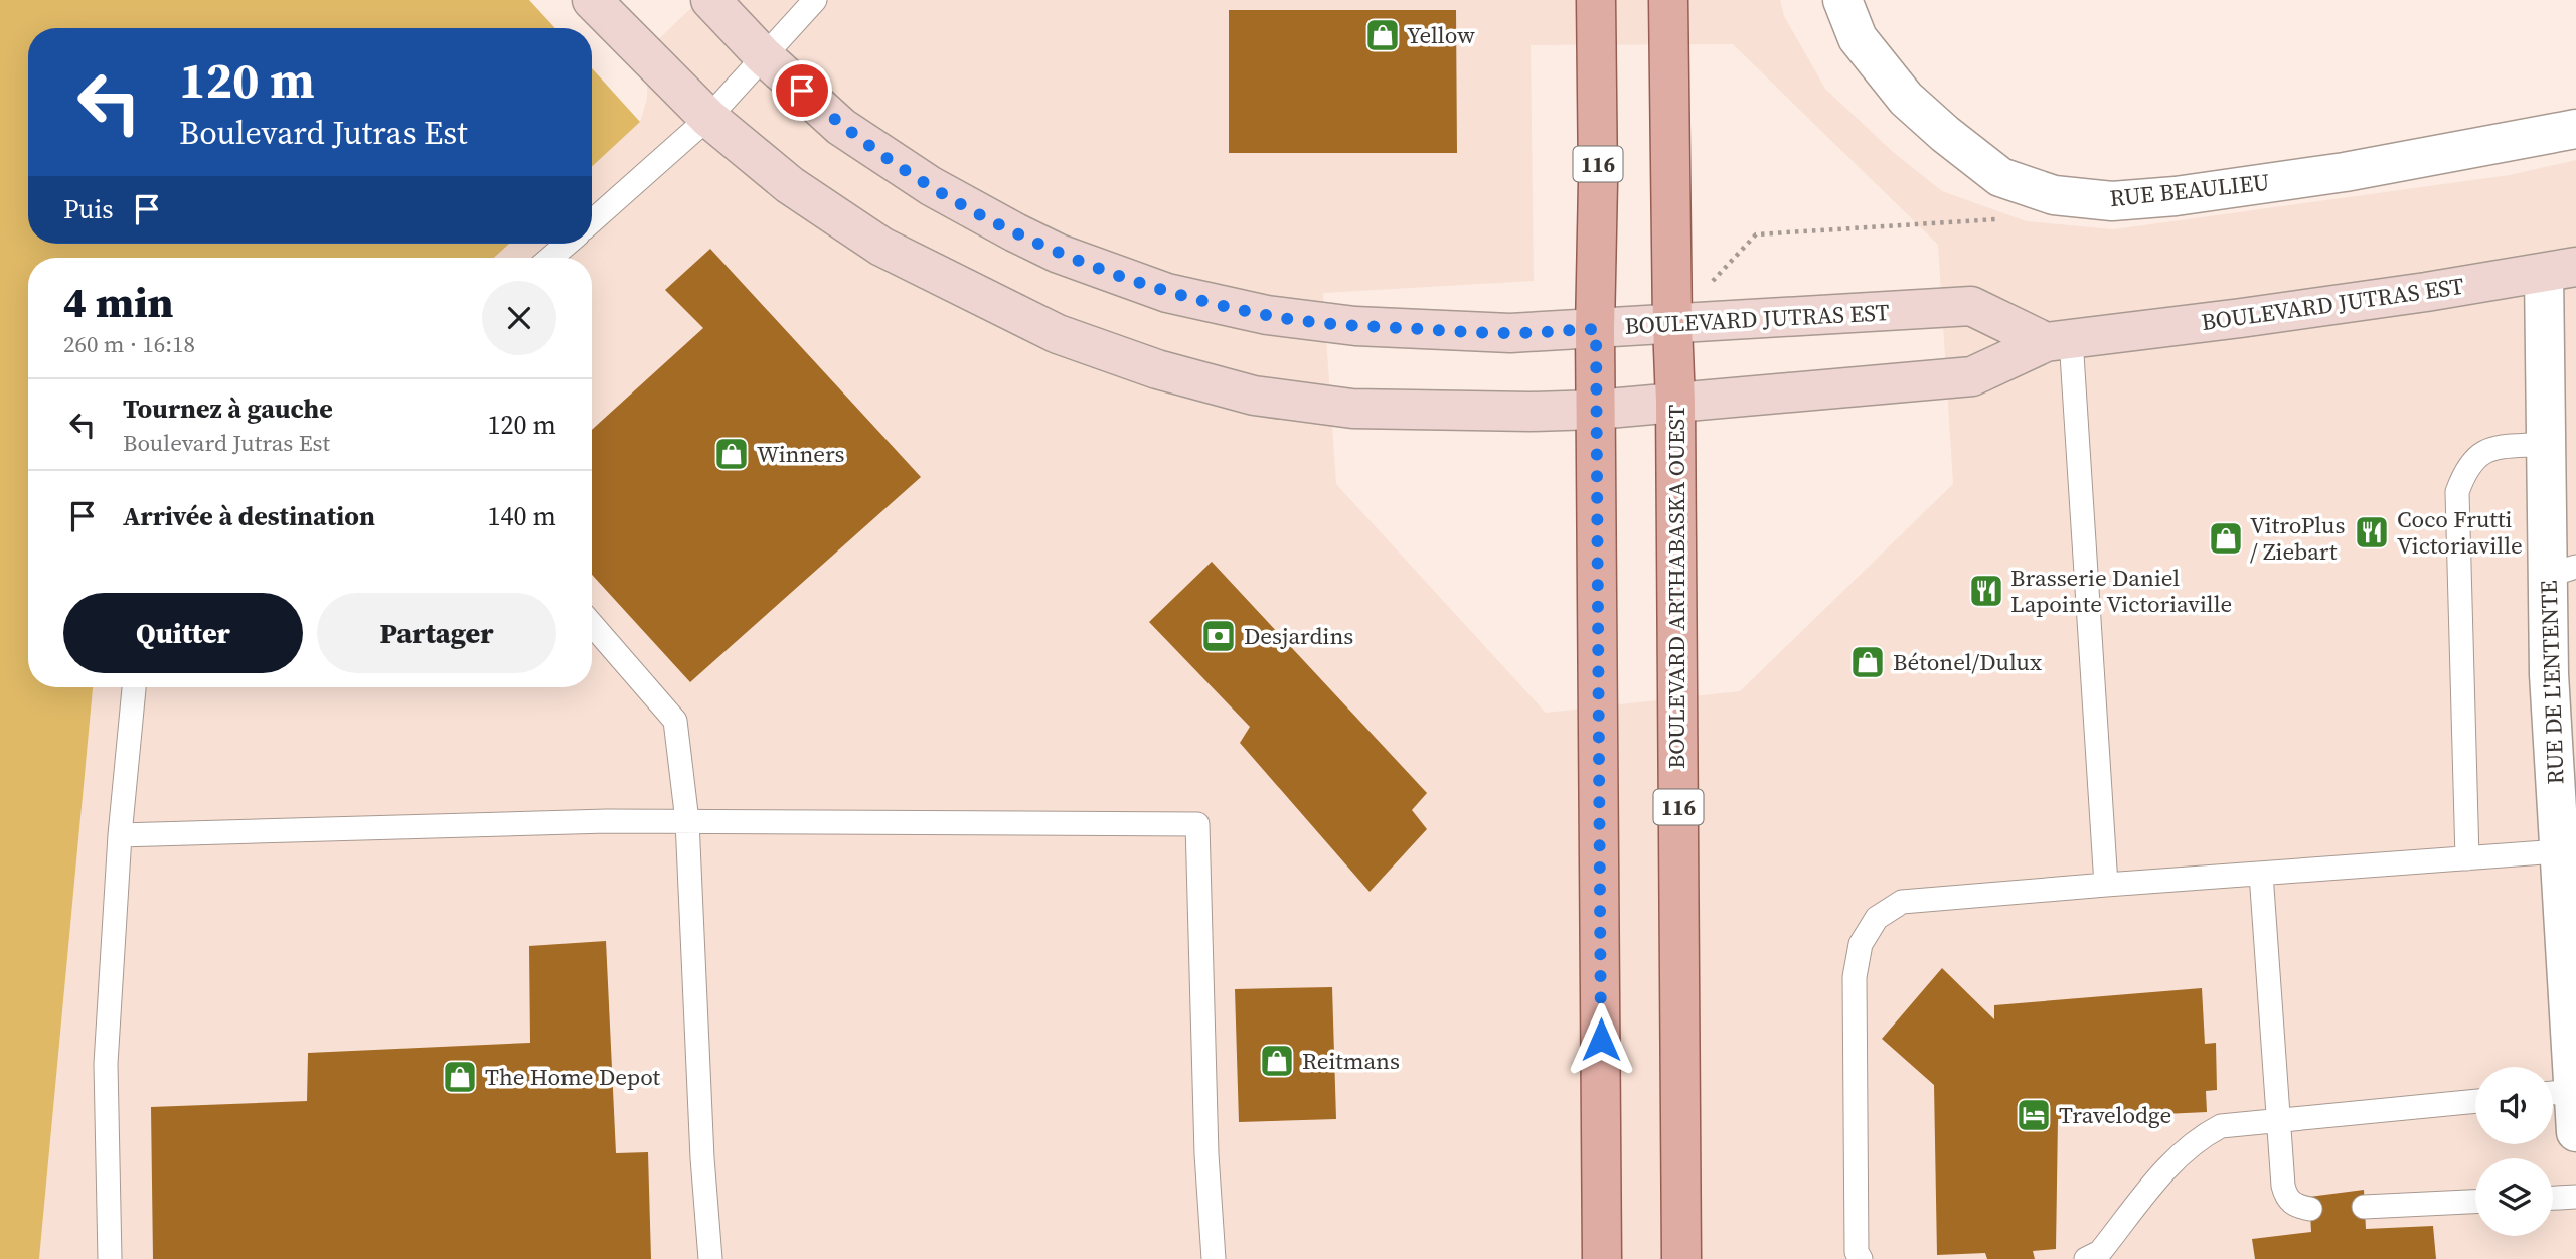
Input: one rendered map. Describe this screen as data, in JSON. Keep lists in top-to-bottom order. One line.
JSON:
{"streets":{"main road":["116","BOULEVARD JUTRAS EST","BOULEVARD ARTHABASKA OUEST"],"street":["RUE BEAULIEU","RUE DE L'ENTENTE"]},"crossings":[["116","BOULEVARD JUTRAS EST"],["BOULEVARD JUTRAS EST","BOULEVARD ARTHABASKA OUEST"],["BOULEVARD JUTRAS EST","RUE DE L'ENTENTE"]],"places":{"shop":["Yellow","Winners","VitroPlus / Ziebart","Bétonel/Dulux","Reitmans","The Home Depot"],"restaurant":["Coco Frutti Victoriaville","Brasserie Daniel Lapointe Victoriaville"],"bank":["Desjardins"],"hotel":["Travelodge"]},"page":{"turn":["120 m","Boulevard Jutras Est"],"then":"Puis","heading":["4 min","260 m · 16:18"],"list":[{"name":"Tournez à gauche","note":"Boulevard Jutras Est","value":"120 m"},{"name":"Arrivée à destination","value":"140 m"}],"buttons":["Quitter","Partager"]}}
